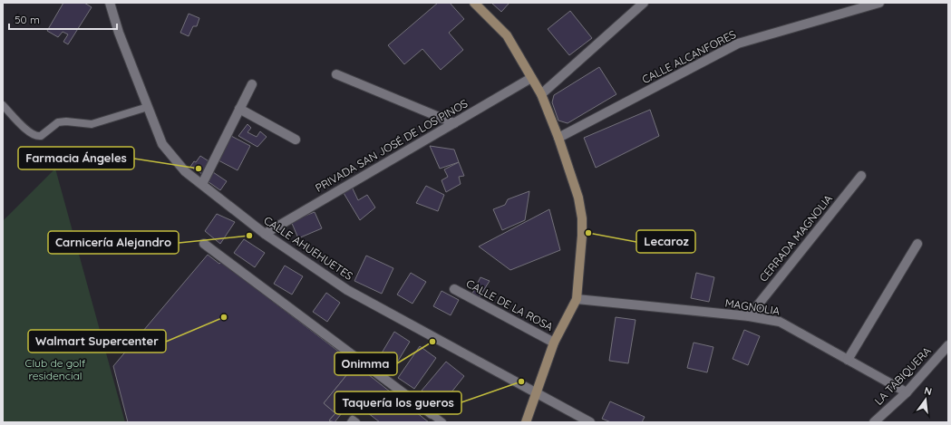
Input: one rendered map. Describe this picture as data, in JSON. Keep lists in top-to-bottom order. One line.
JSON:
{"streets":{"street":["CALLE ALCANFORES","PRIVADA SAN JOSÉ DE LOS PINOS","CERRADA MAGNOLIA","CALLE AHUEHUETES","CALLE DE LA ROSA","MAGNOLIA","LA TABIQUERA"]},"crossings":[["PRIVADA SAN JOSÉ DE LOS PINOS","CALLE AHUEHUETES"],["CERRADA MAGNOLIA","MAGNOLIA"],["MAGNOLIA","LA TABIQUERA"]],"parks":["Club de golf residencial"],"places":["Farmacia Ángeles","Lecaroz","Carnicería Alejandro","Walmart Supercenter","Onimma","Taquería los gueros"],"scale_bar":"50 m","north":"top"}
